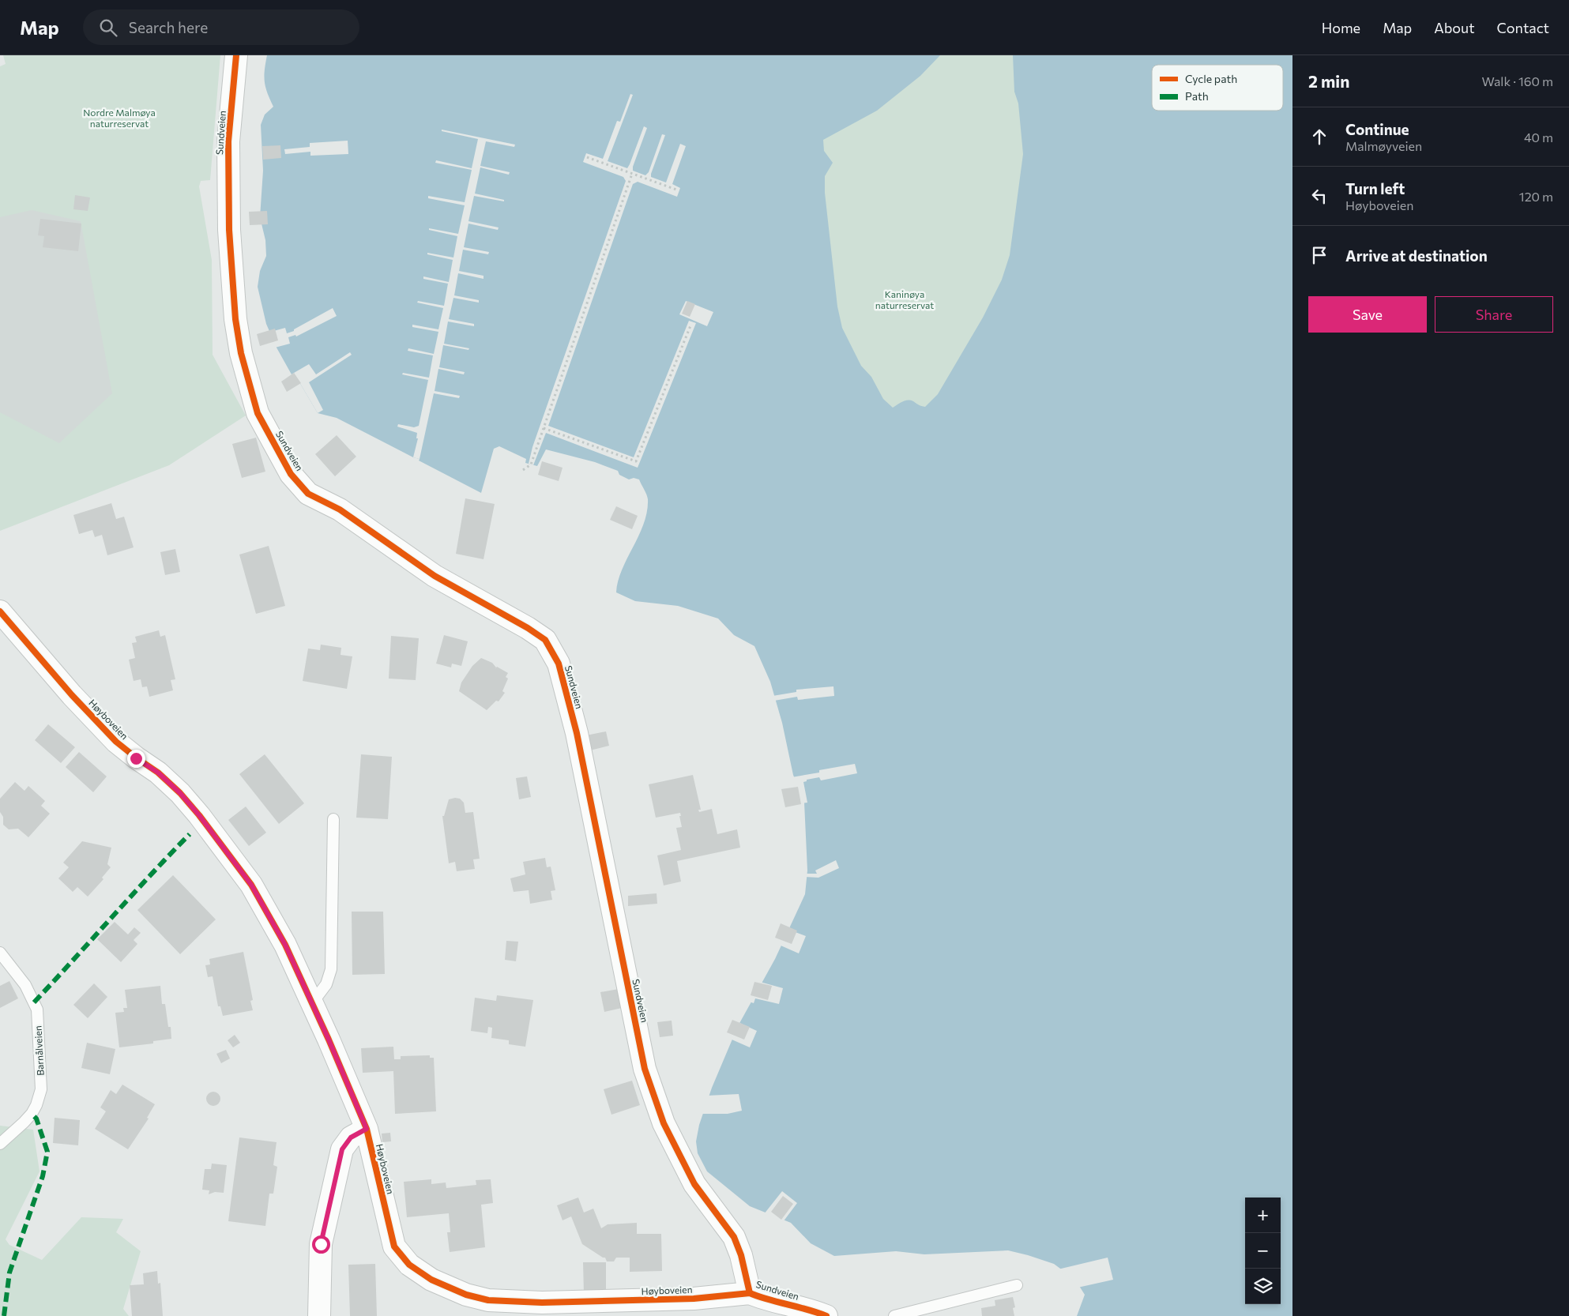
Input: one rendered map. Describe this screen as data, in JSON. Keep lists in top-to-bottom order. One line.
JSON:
{"streets":{"street":["Sundveien","Høyboveien"],"lane":["Barnålveien"]},"crossings":[["Sundveien","Høyboveien"]],"parks":["Nordre Malmøya naturreservat","Kaninøya naturreservat"],"legend":["Cycle path","Path"],"page":{"header":"Map","search":"Search here","nav":["Home","Map","About","Contact"],"heading":["2 min","Walk · 160 m"],"list":[["Continue","Malmøyveien","40 m"],["Turn left","Høyboveien","120 m"],"Arrive at destination"],"buttons":["Save","Share"],"map_buttons":["+","−"]}}
